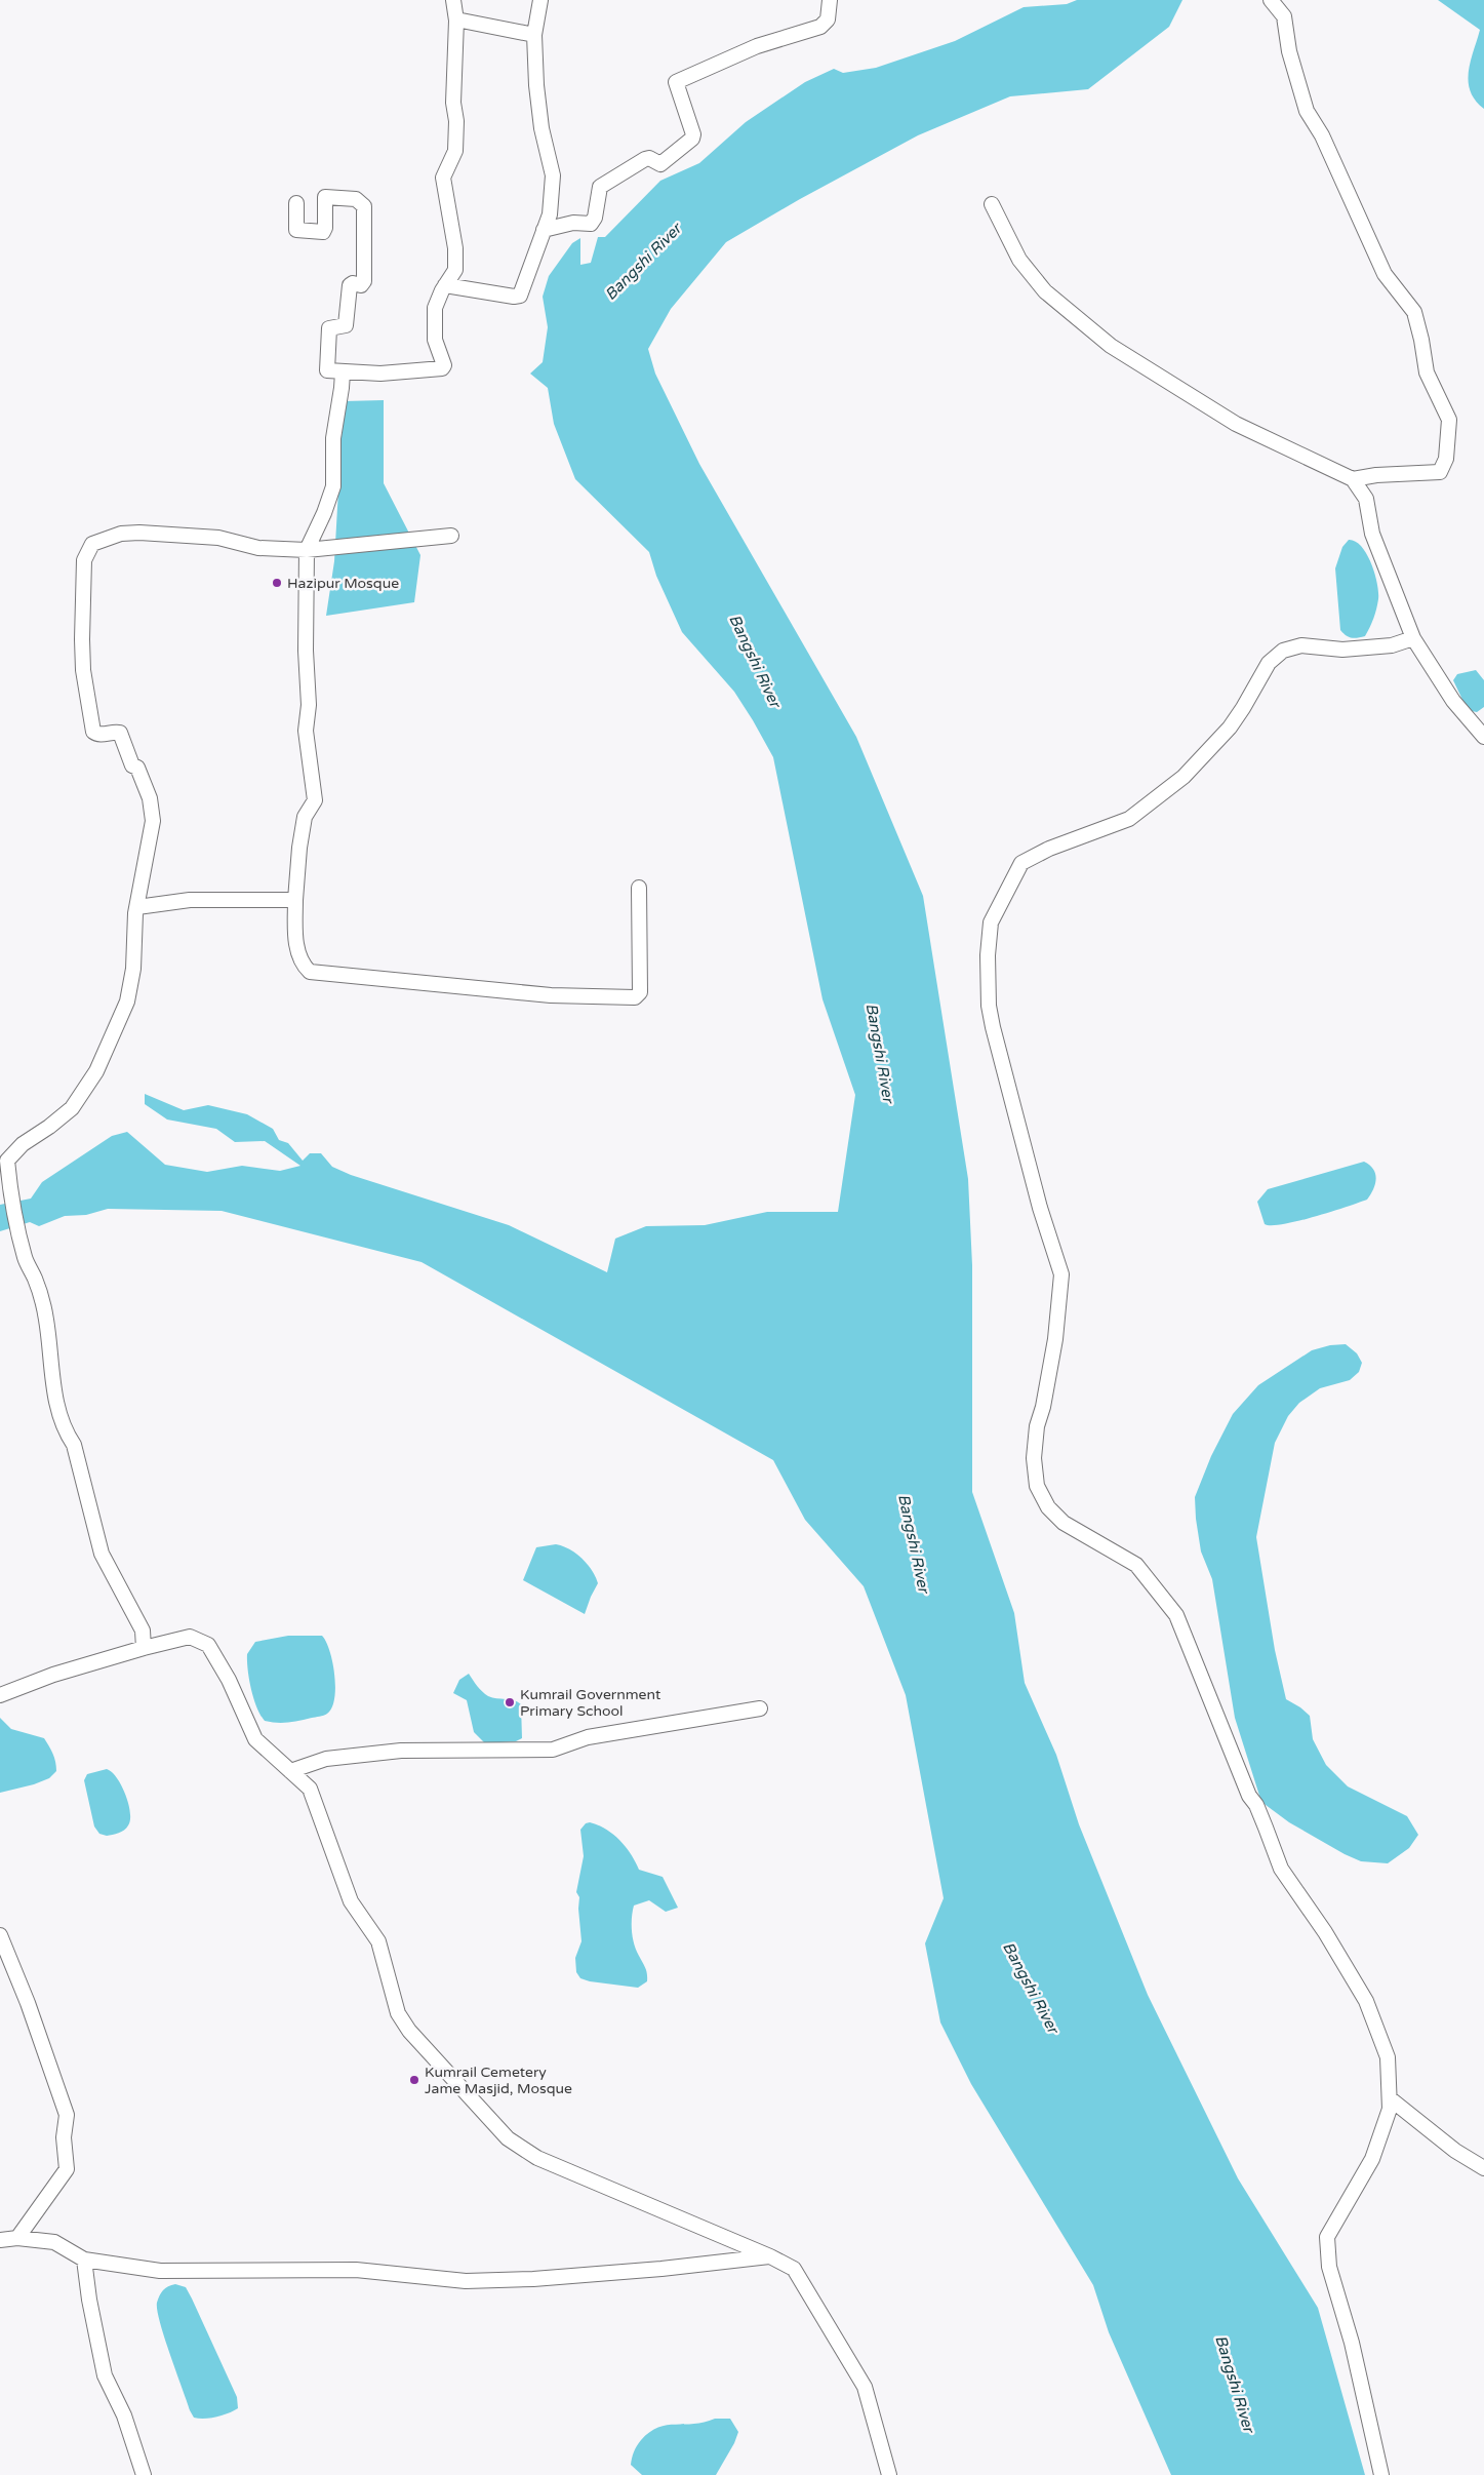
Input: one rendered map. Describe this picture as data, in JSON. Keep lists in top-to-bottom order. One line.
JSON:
{"water":["Bangshi River"],"places":["Hazipur Mosque","Kumrail Government Primary School","Kumrail Cemetery Jame Masjid, Mosque"]}
